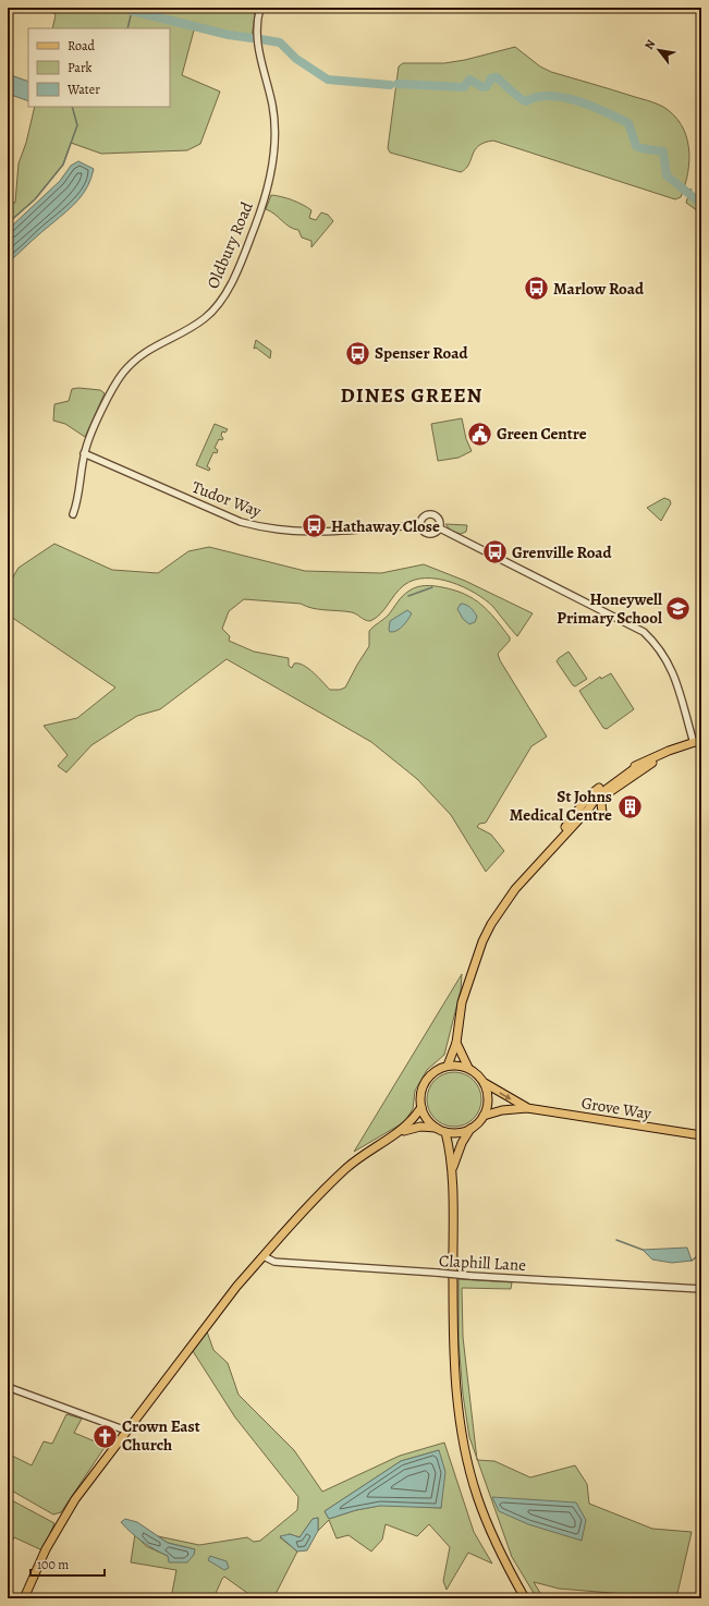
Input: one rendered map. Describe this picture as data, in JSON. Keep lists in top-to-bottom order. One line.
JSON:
{"streets":{"main road":["Grove Way"],"street":["Oldbury Road","Tudor Way","Claphill Lane"]},"crossings":[["Oldbury Road","Tudor Way"]],"districts":["DINES GREEN"],"places":{"bus stop":["Marlow Road","Spenser Road","Hathaway Close","Grenville Road"],"public building":["Green Centre"],"school or university":["Honeywell Primary School"],"building":["St Johns Medical Centre"],"church":["Crown East Church"]},"legend":["Road","Park","Water"],"scale_bar":"100 m","north":"top left"}
